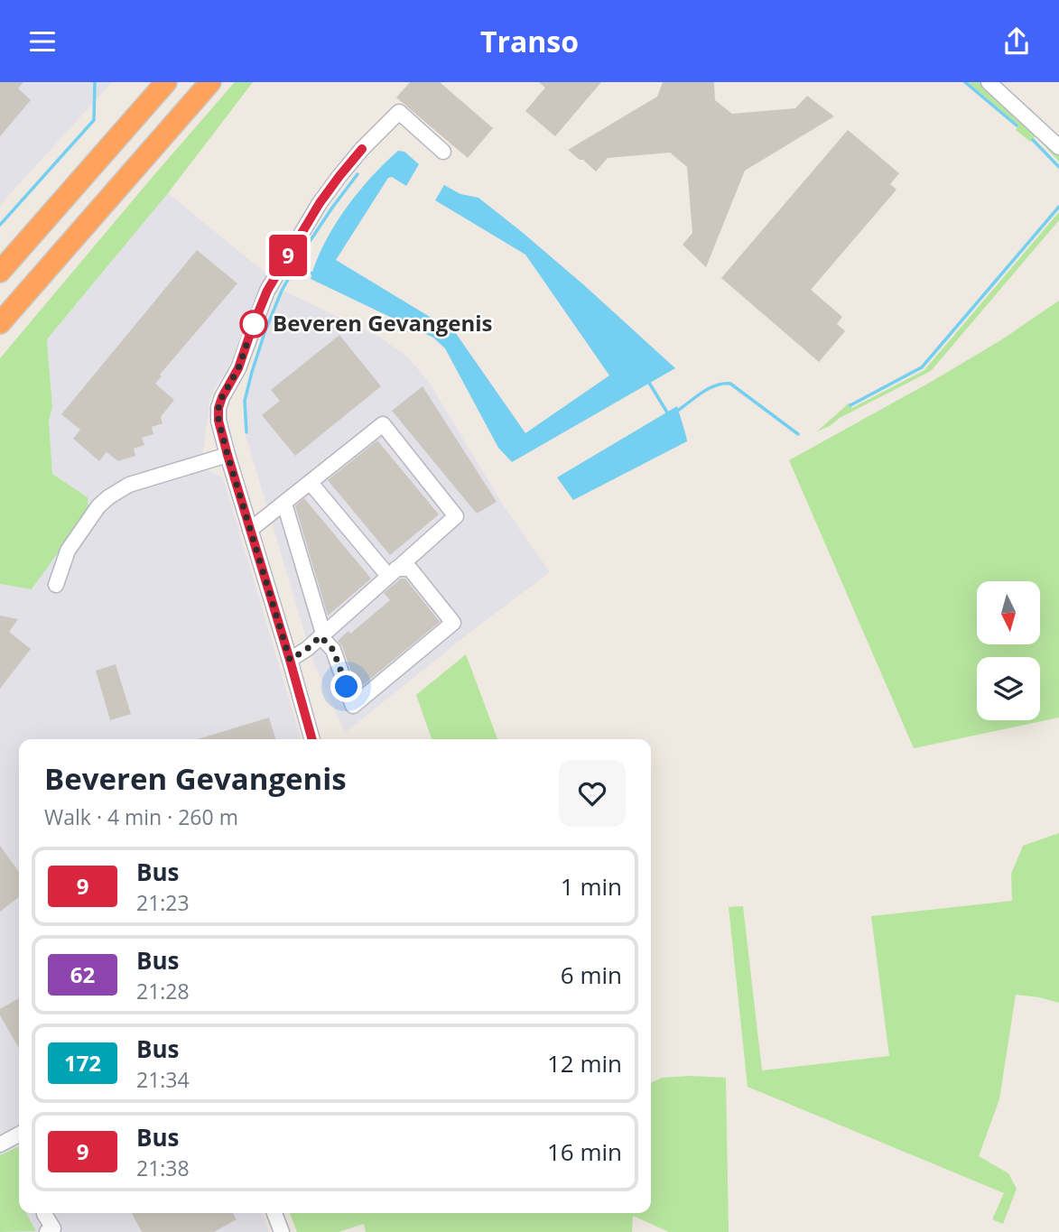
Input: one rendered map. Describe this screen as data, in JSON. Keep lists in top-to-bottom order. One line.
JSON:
{"places":["Beveren Gevangenis"],"lines":["bus line 9"],"north":"bottom","page":{"header":"Transo","on_map":"9","heading":["Beveren Gevangenis","Walk · 4 min · 260 m"],"list":[{"mark":"9","name":"Bus","note":"21:23","value":"1 min"},{"mark":"62","name":"Bus","note":"21:28","value":"6 min"},{"mark":"172","name":"Bus","note":"21:34","value":"12 min"},{"mark":"9","name":"Bus","note":"21:38","value":"16 min"}]}}
